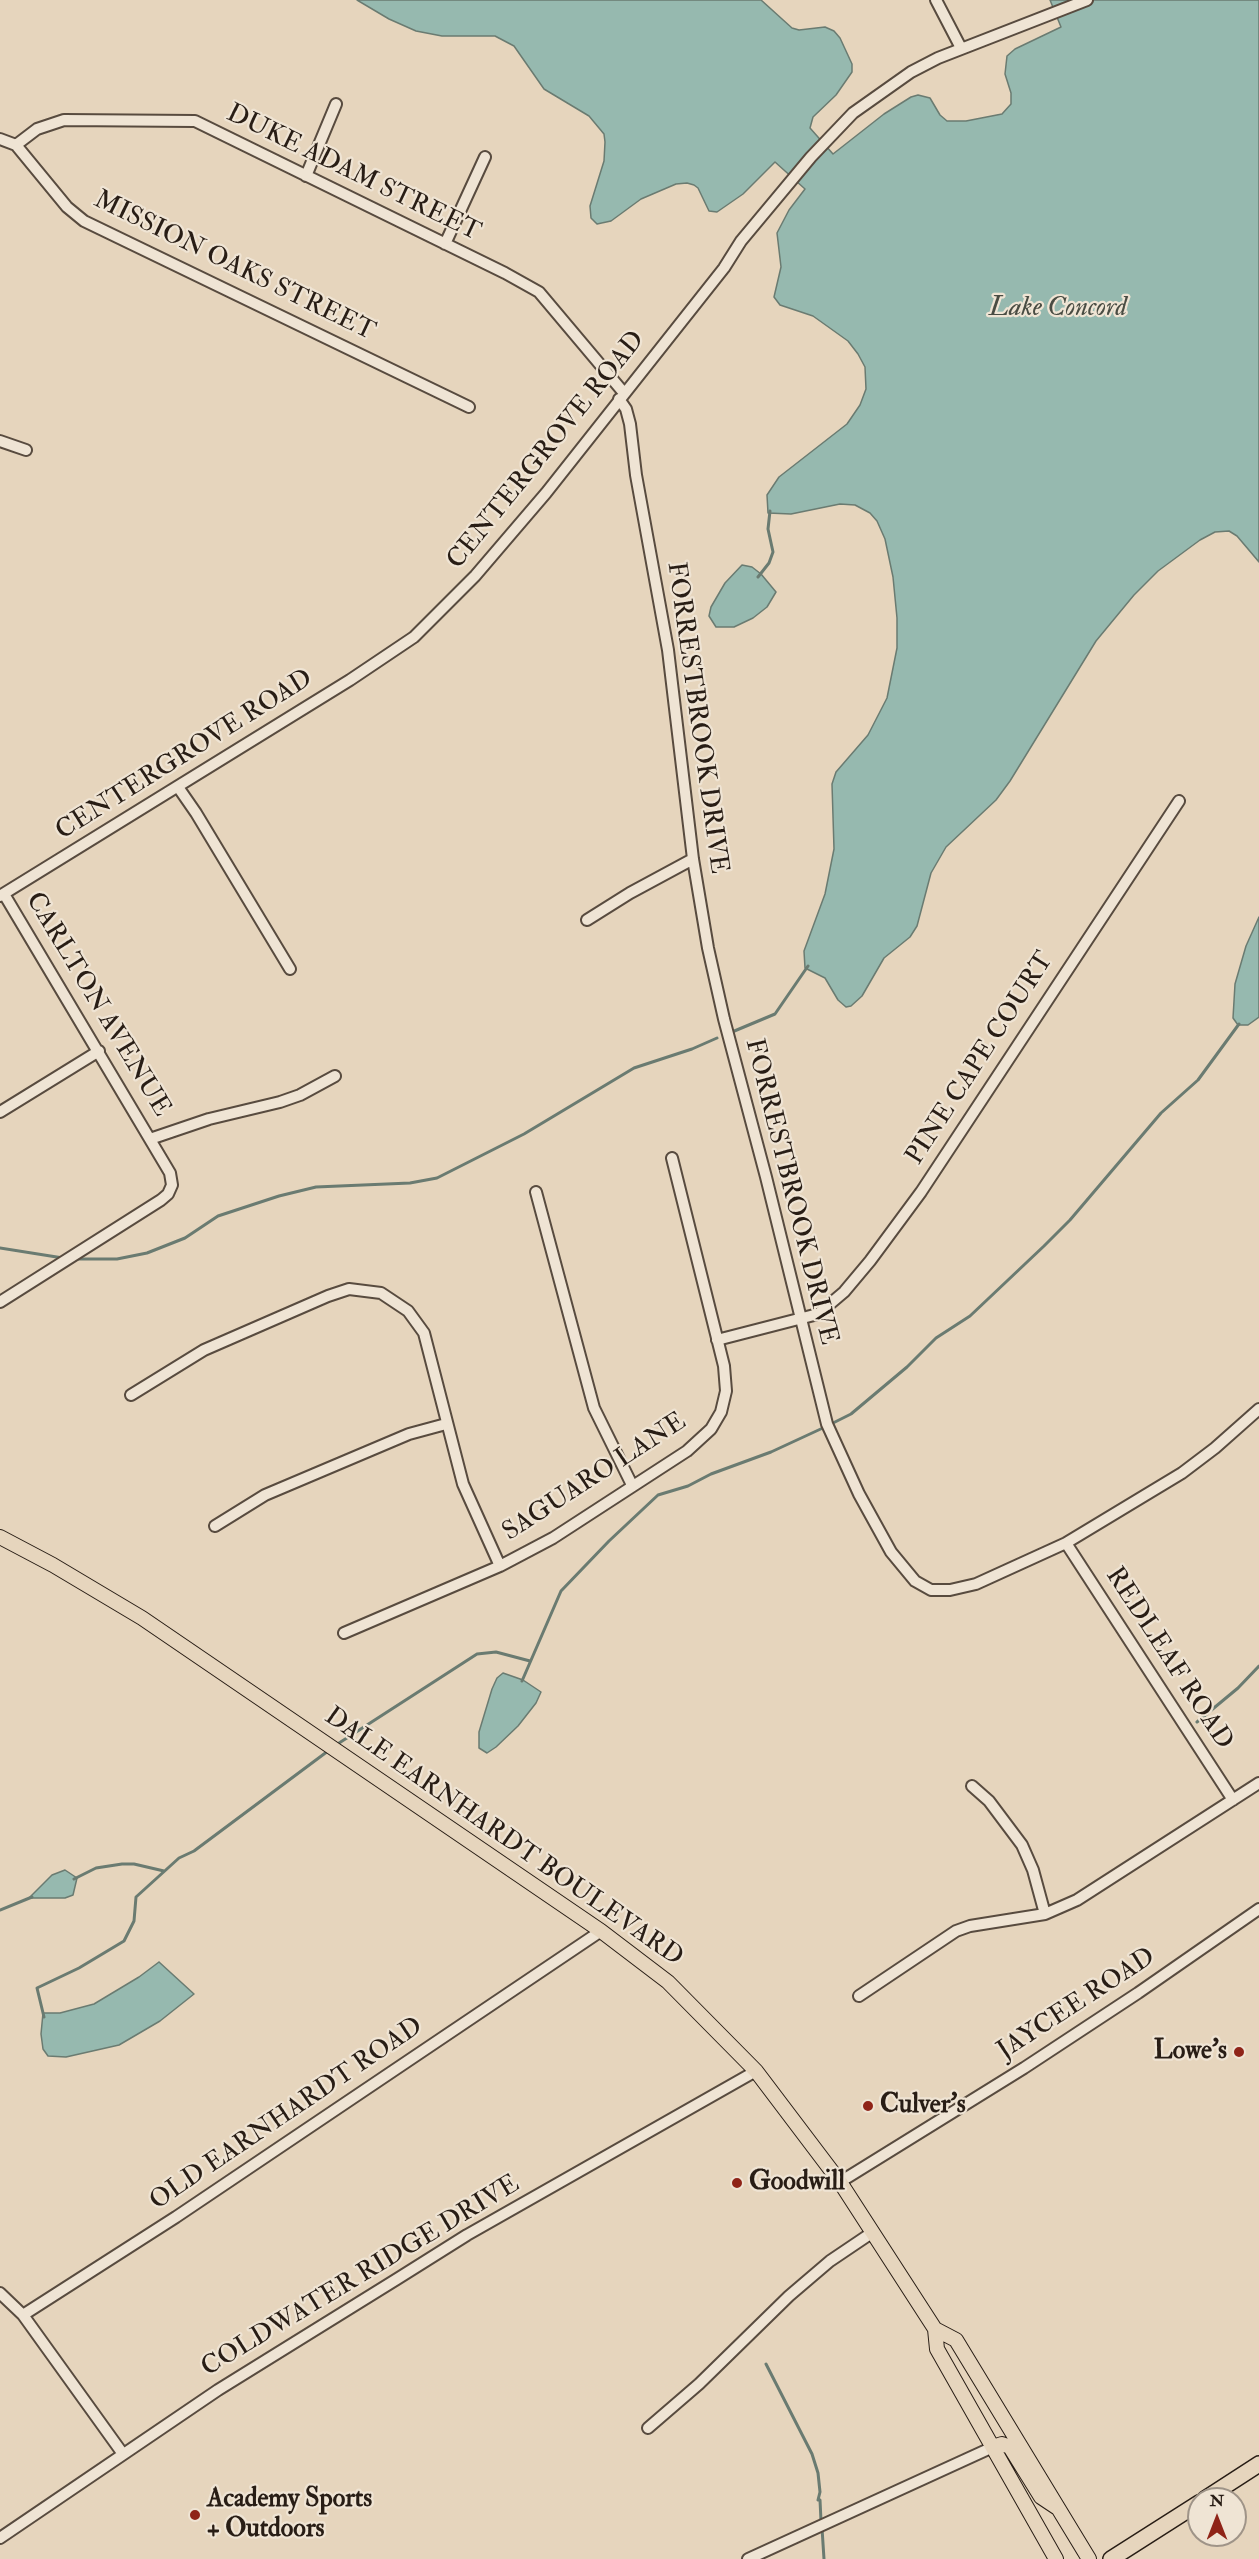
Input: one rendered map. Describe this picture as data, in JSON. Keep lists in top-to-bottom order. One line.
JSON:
{"streets":{"main road":["DALE EARNHARDT BOULEVARD"],"street":["DUKE ADAM STREET","MISSION OAKS STREET","CENTERGROVE ROAD","FORRESTBROOK DRIVE","CARLTON AVENUE","PINE CAPE COURT","SAGUARO LANE","REDLEAF ROAD","JAYCEE ROAD","OLD EARNHARDT ROAD","COLDWATER RIDGE DRIVE"]},"crossings":[["DUKE ADAM STREET","MISSION OAKS STREET"],["DUKE ADAM STREET","CENTERGROVE ROAD"],["DUKE ADAM STREET","FORRESTBROOK DRIVE"],["CENTERGROVE ROAD","FORRESTBROOK DRIVE"],["CENTERGROVE ROAD","CARLTON AVENUE"],["FORRESTBROOK DRIVE","PINE CAPE COURT"],["FORRESTBROOK DRIVE","REDLEAF ROAD"],["PINE CAPE COURT","SAGUARO LANE"],["DALE EARNHARDT BOULEVARD","JAYCEE ROAD"],["DALE EARNHARDT BOULEVARD","OLD EARNHARDT ROAD"],["DALE EARNHARDT BOULEVARD","COLDWATER RIDGE DRIVE"]],"water":["Lake Concord"],"places":["Lowe's","Culver's","Goodwill","Academy Sports + Outdoors"],"north":"top"}
